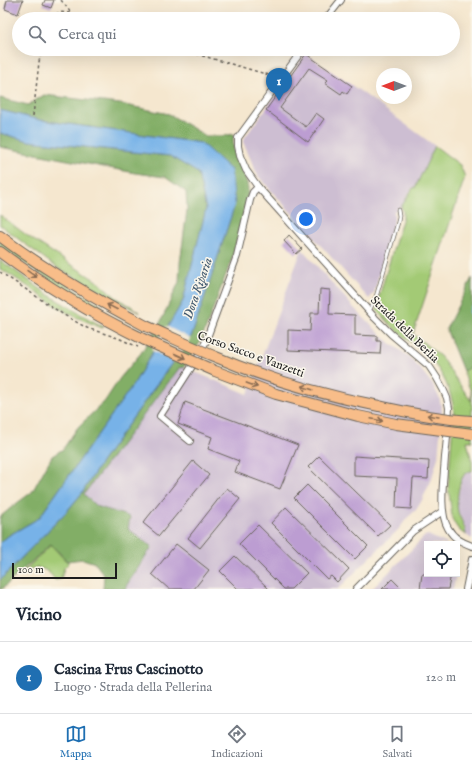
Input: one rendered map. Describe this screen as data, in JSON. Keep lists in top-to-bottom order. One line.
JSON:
{"streets":{"main road":["Corso Sacco e Vanzetti"],"street":["Strada della Berlia"]},"water":["Dora Riparia"],"scale_bar":"100 m","north":"left","page":{"search":"Cerca qui","pins":"1","scale":"100 m","heading":"Vicino","list":[{"mark":"1","name":"Cascina Frus Cascinotto","note":"Luogo · Strada della Pellerina","value":"120 m"}],"nav":["Mappa","Indicazioni","Salvati"]}}
